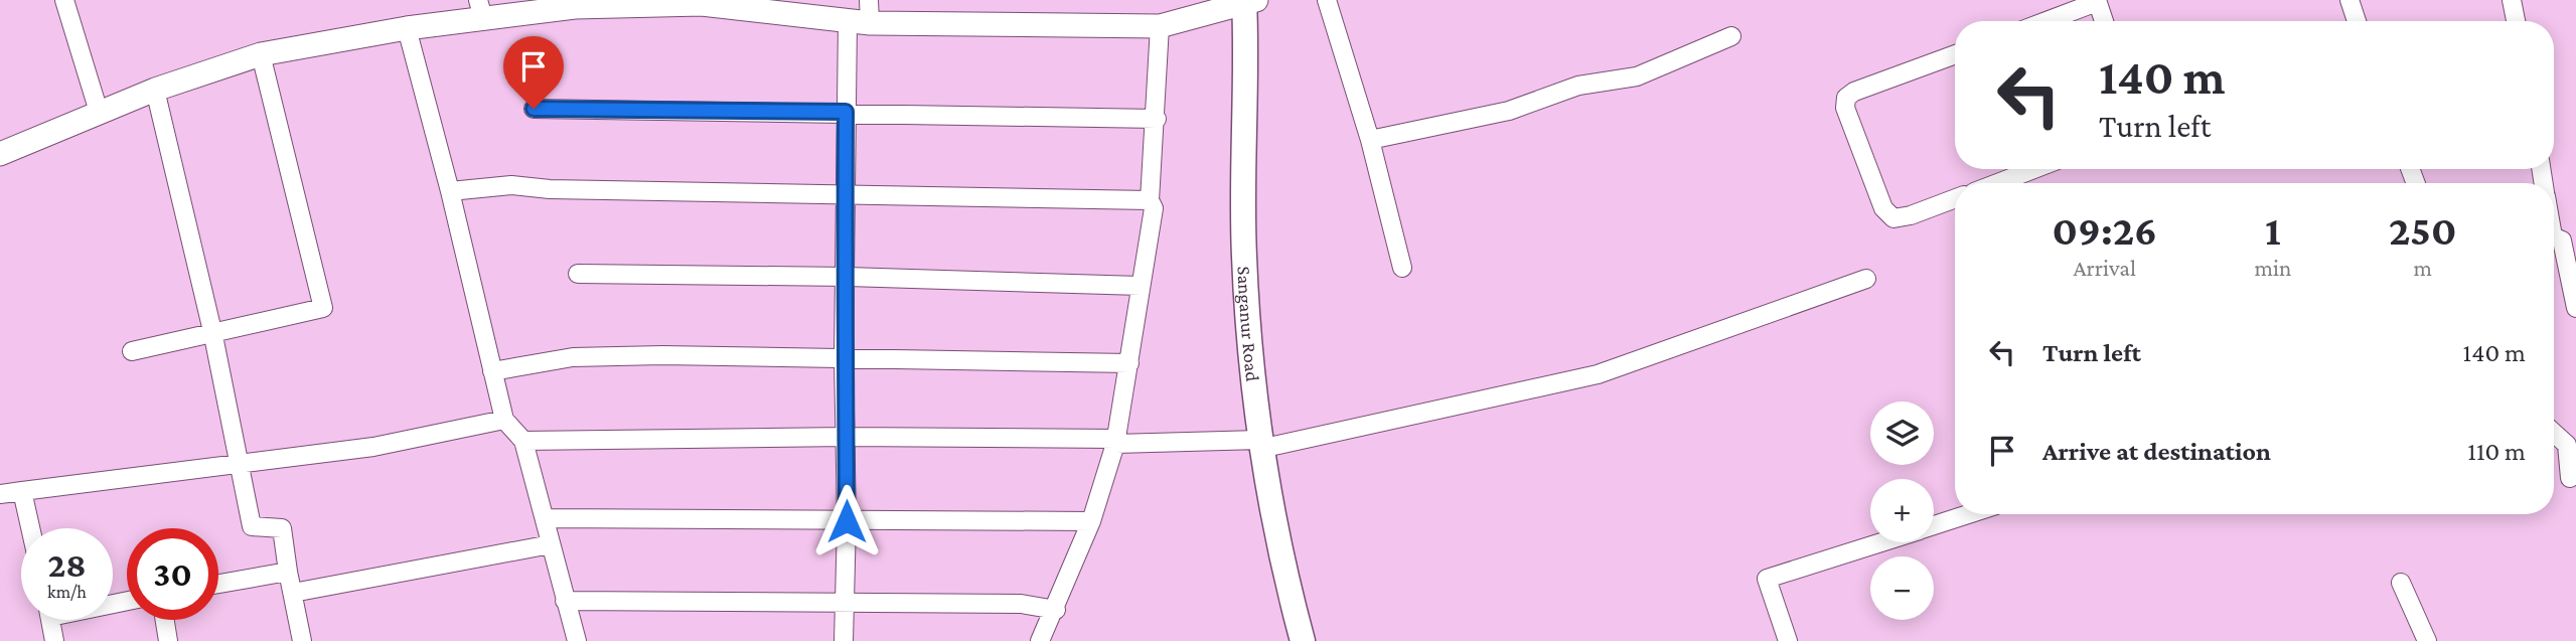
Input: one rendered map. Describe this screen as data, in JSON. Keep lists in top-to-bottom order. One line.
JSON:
{"streets":{"main road":["Sanganur Road"]},"page":{"turn":["140 m","Turn left"],"eta":["09:26","Arrival","1","min","250","m"],"list":[{"name":"Turn left","value":"140 m"},{"name":"Arrive at destination","value":"110 m"}],"map_buttons":["+","−"],"speed":"28 km/h","limit":"30"}}
